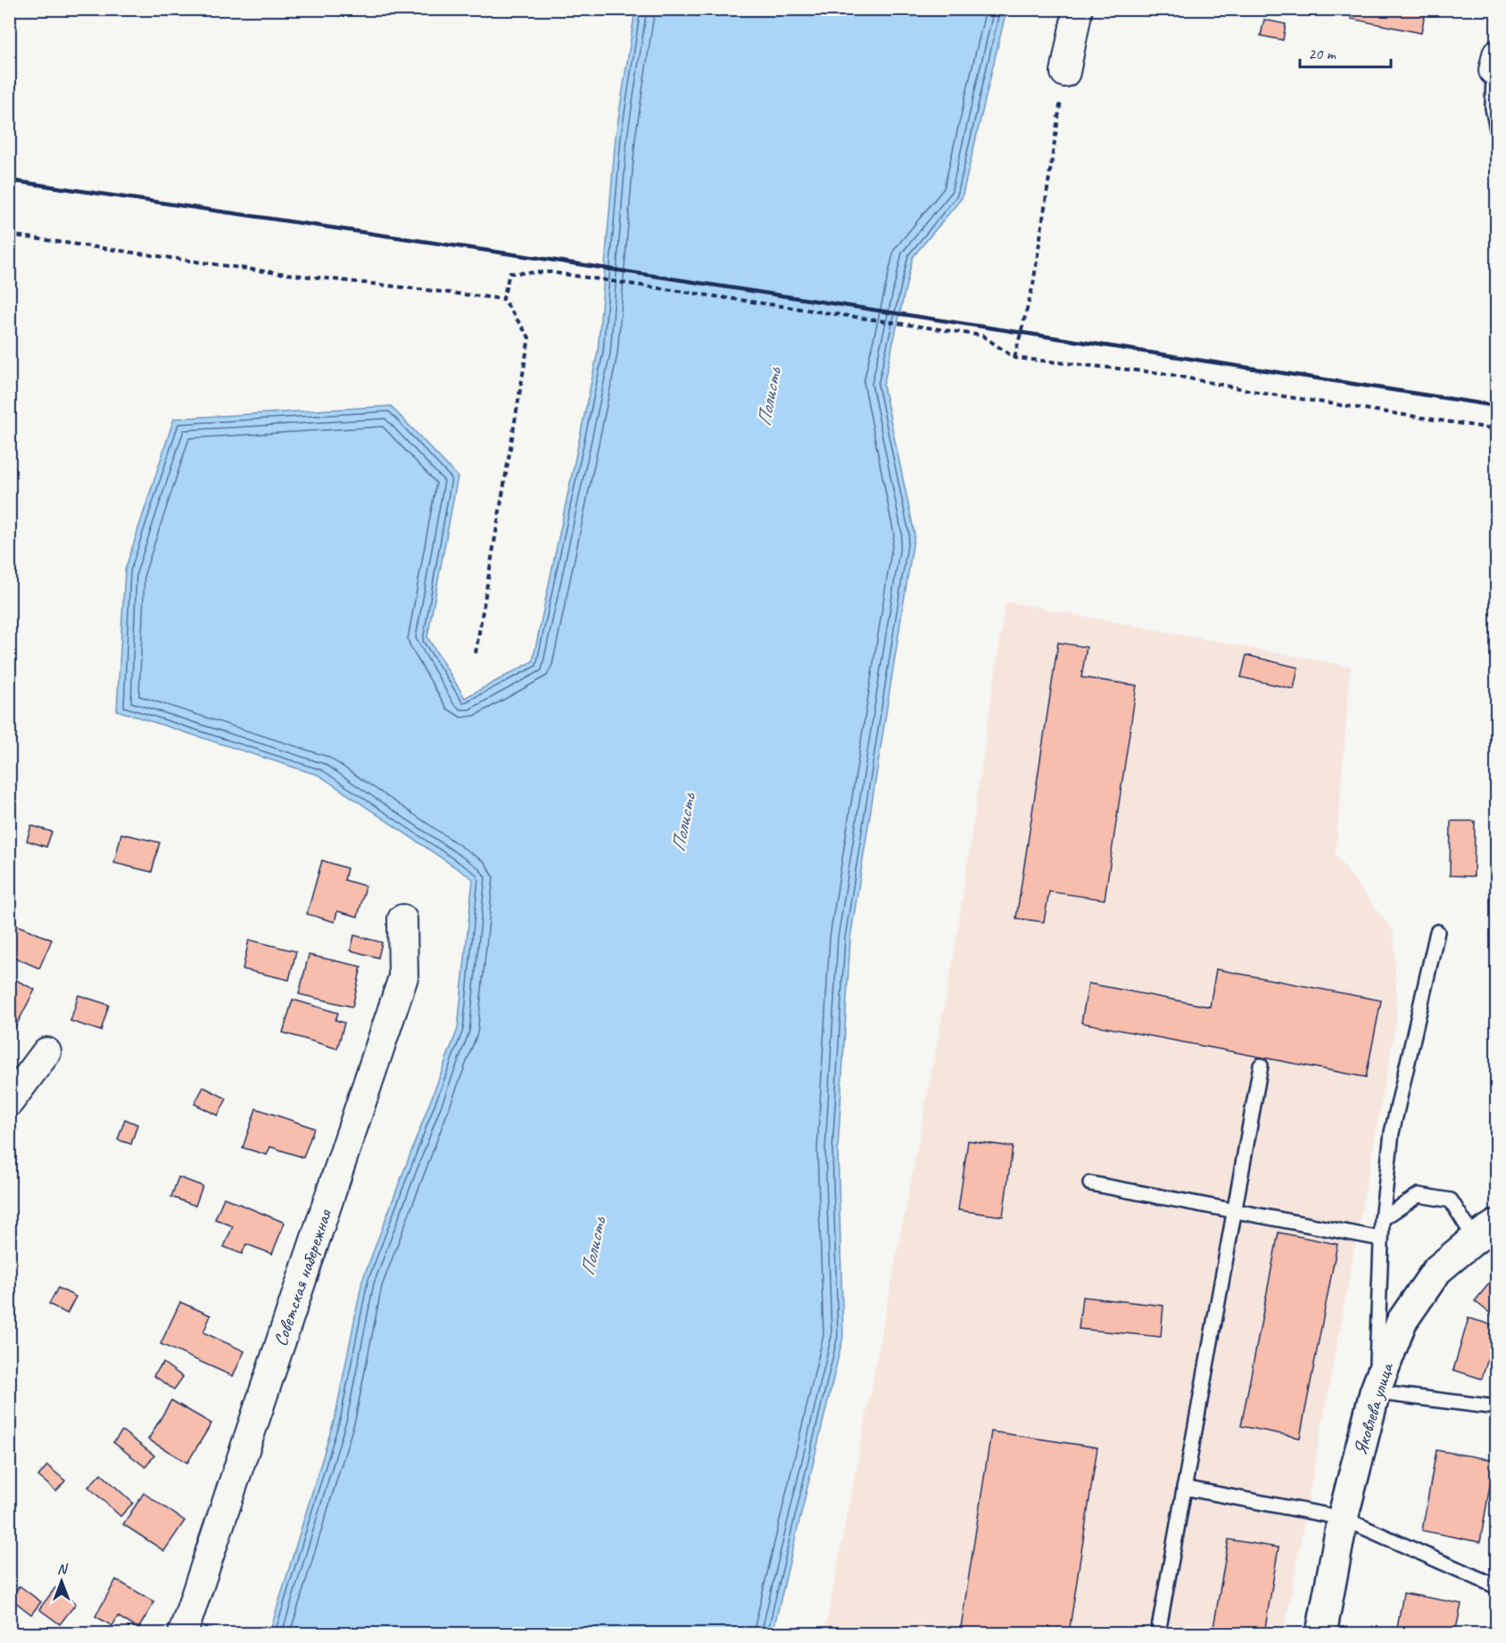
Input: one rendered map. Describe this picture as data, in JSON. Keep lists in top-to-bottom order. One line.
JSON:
{"streets":{"street":["Советская набережная","Яковлева улица"]},"water":["Полисть"],"scale_bar":"20 m","north":"top"}
